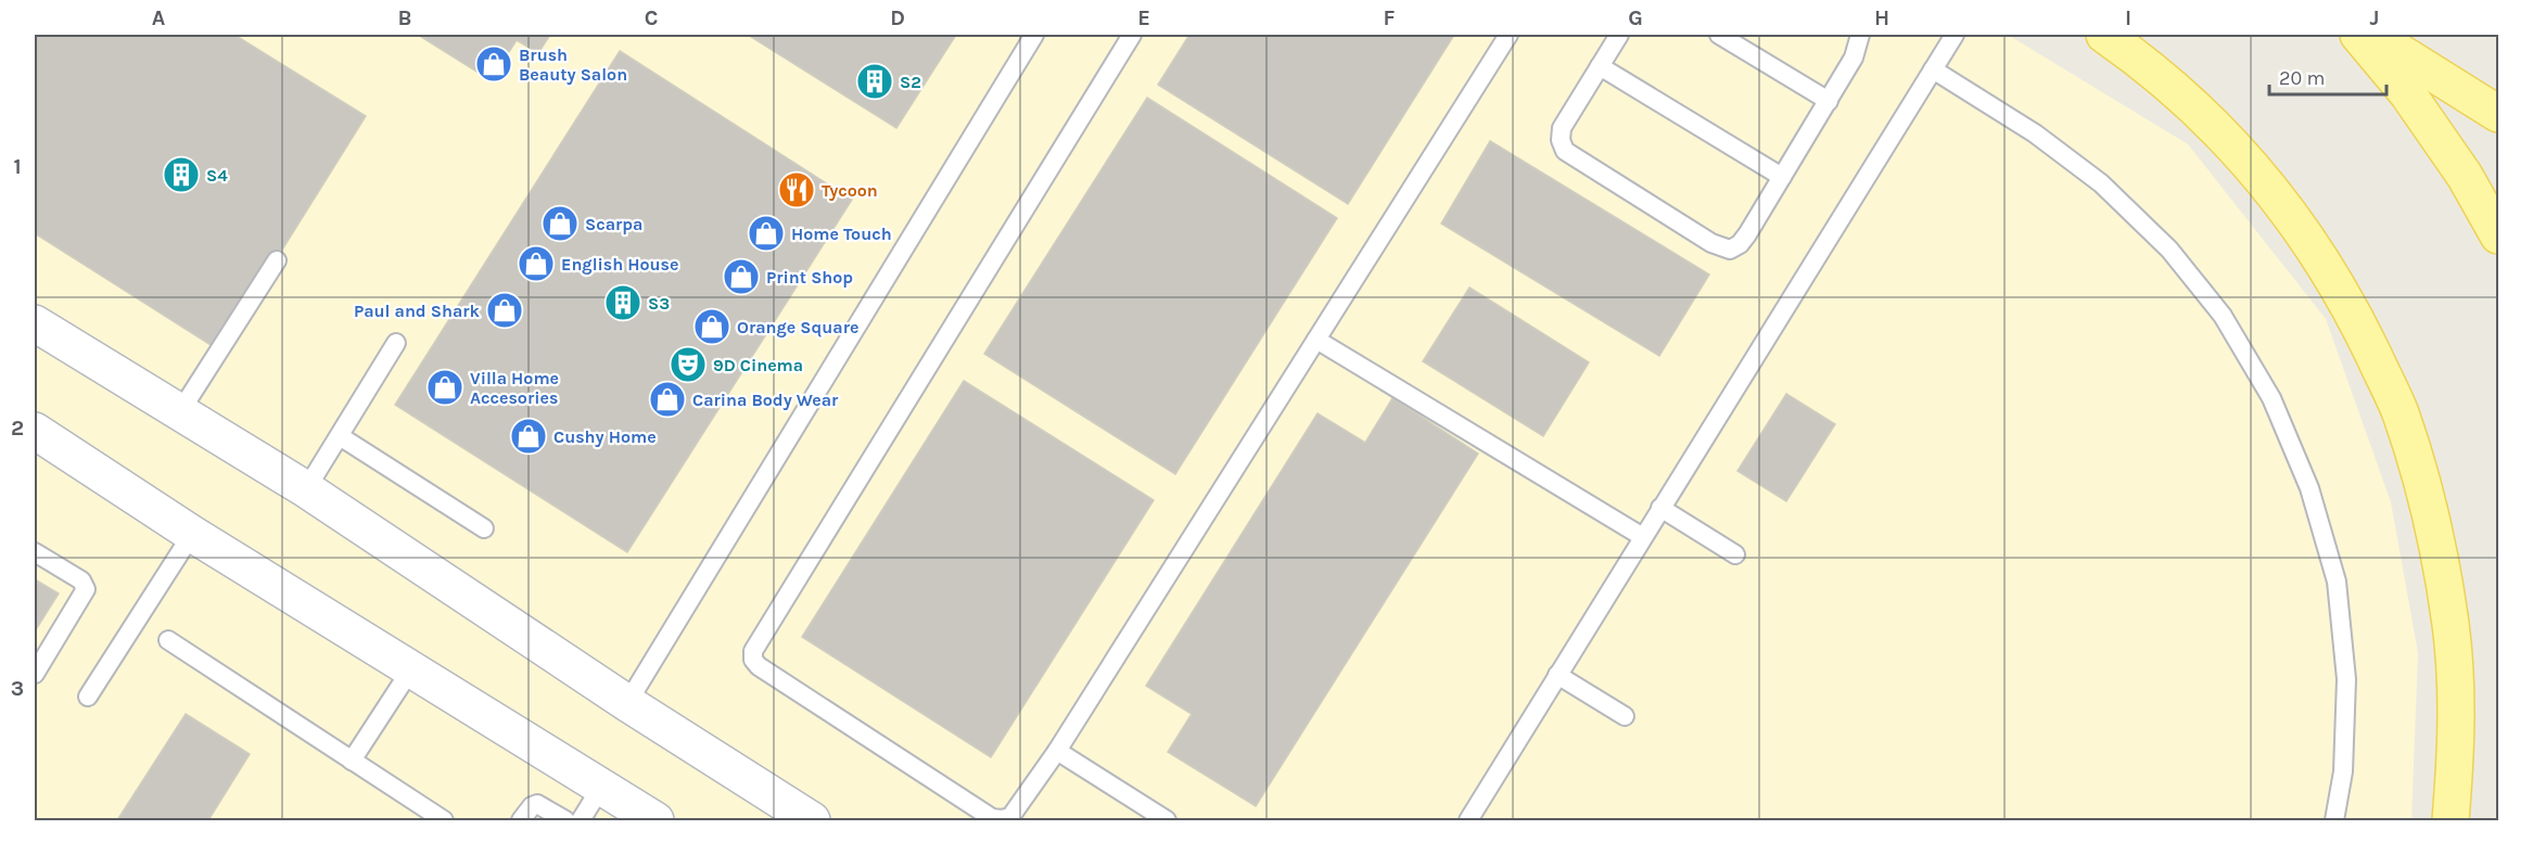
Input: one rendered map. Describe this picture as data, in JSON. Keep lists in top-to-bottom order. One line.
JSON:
{"places":{"shop":["Brush Beauty Salon","Scarpa","Home Touch","English House","Print Shop","Paul and Shark","Orange Square","Villa Home Accesories","Carina Body Wear","Cushy Home"],"building":["S2","S4","S3"],"restaurant":["Tycoon"],"theatre":["9D Cinema"]},"scale_bar":"20 m","grid":{"columns":["A","B","C","D","E","F","G","H","I","J"],"rows":["1","2","3"]}}
